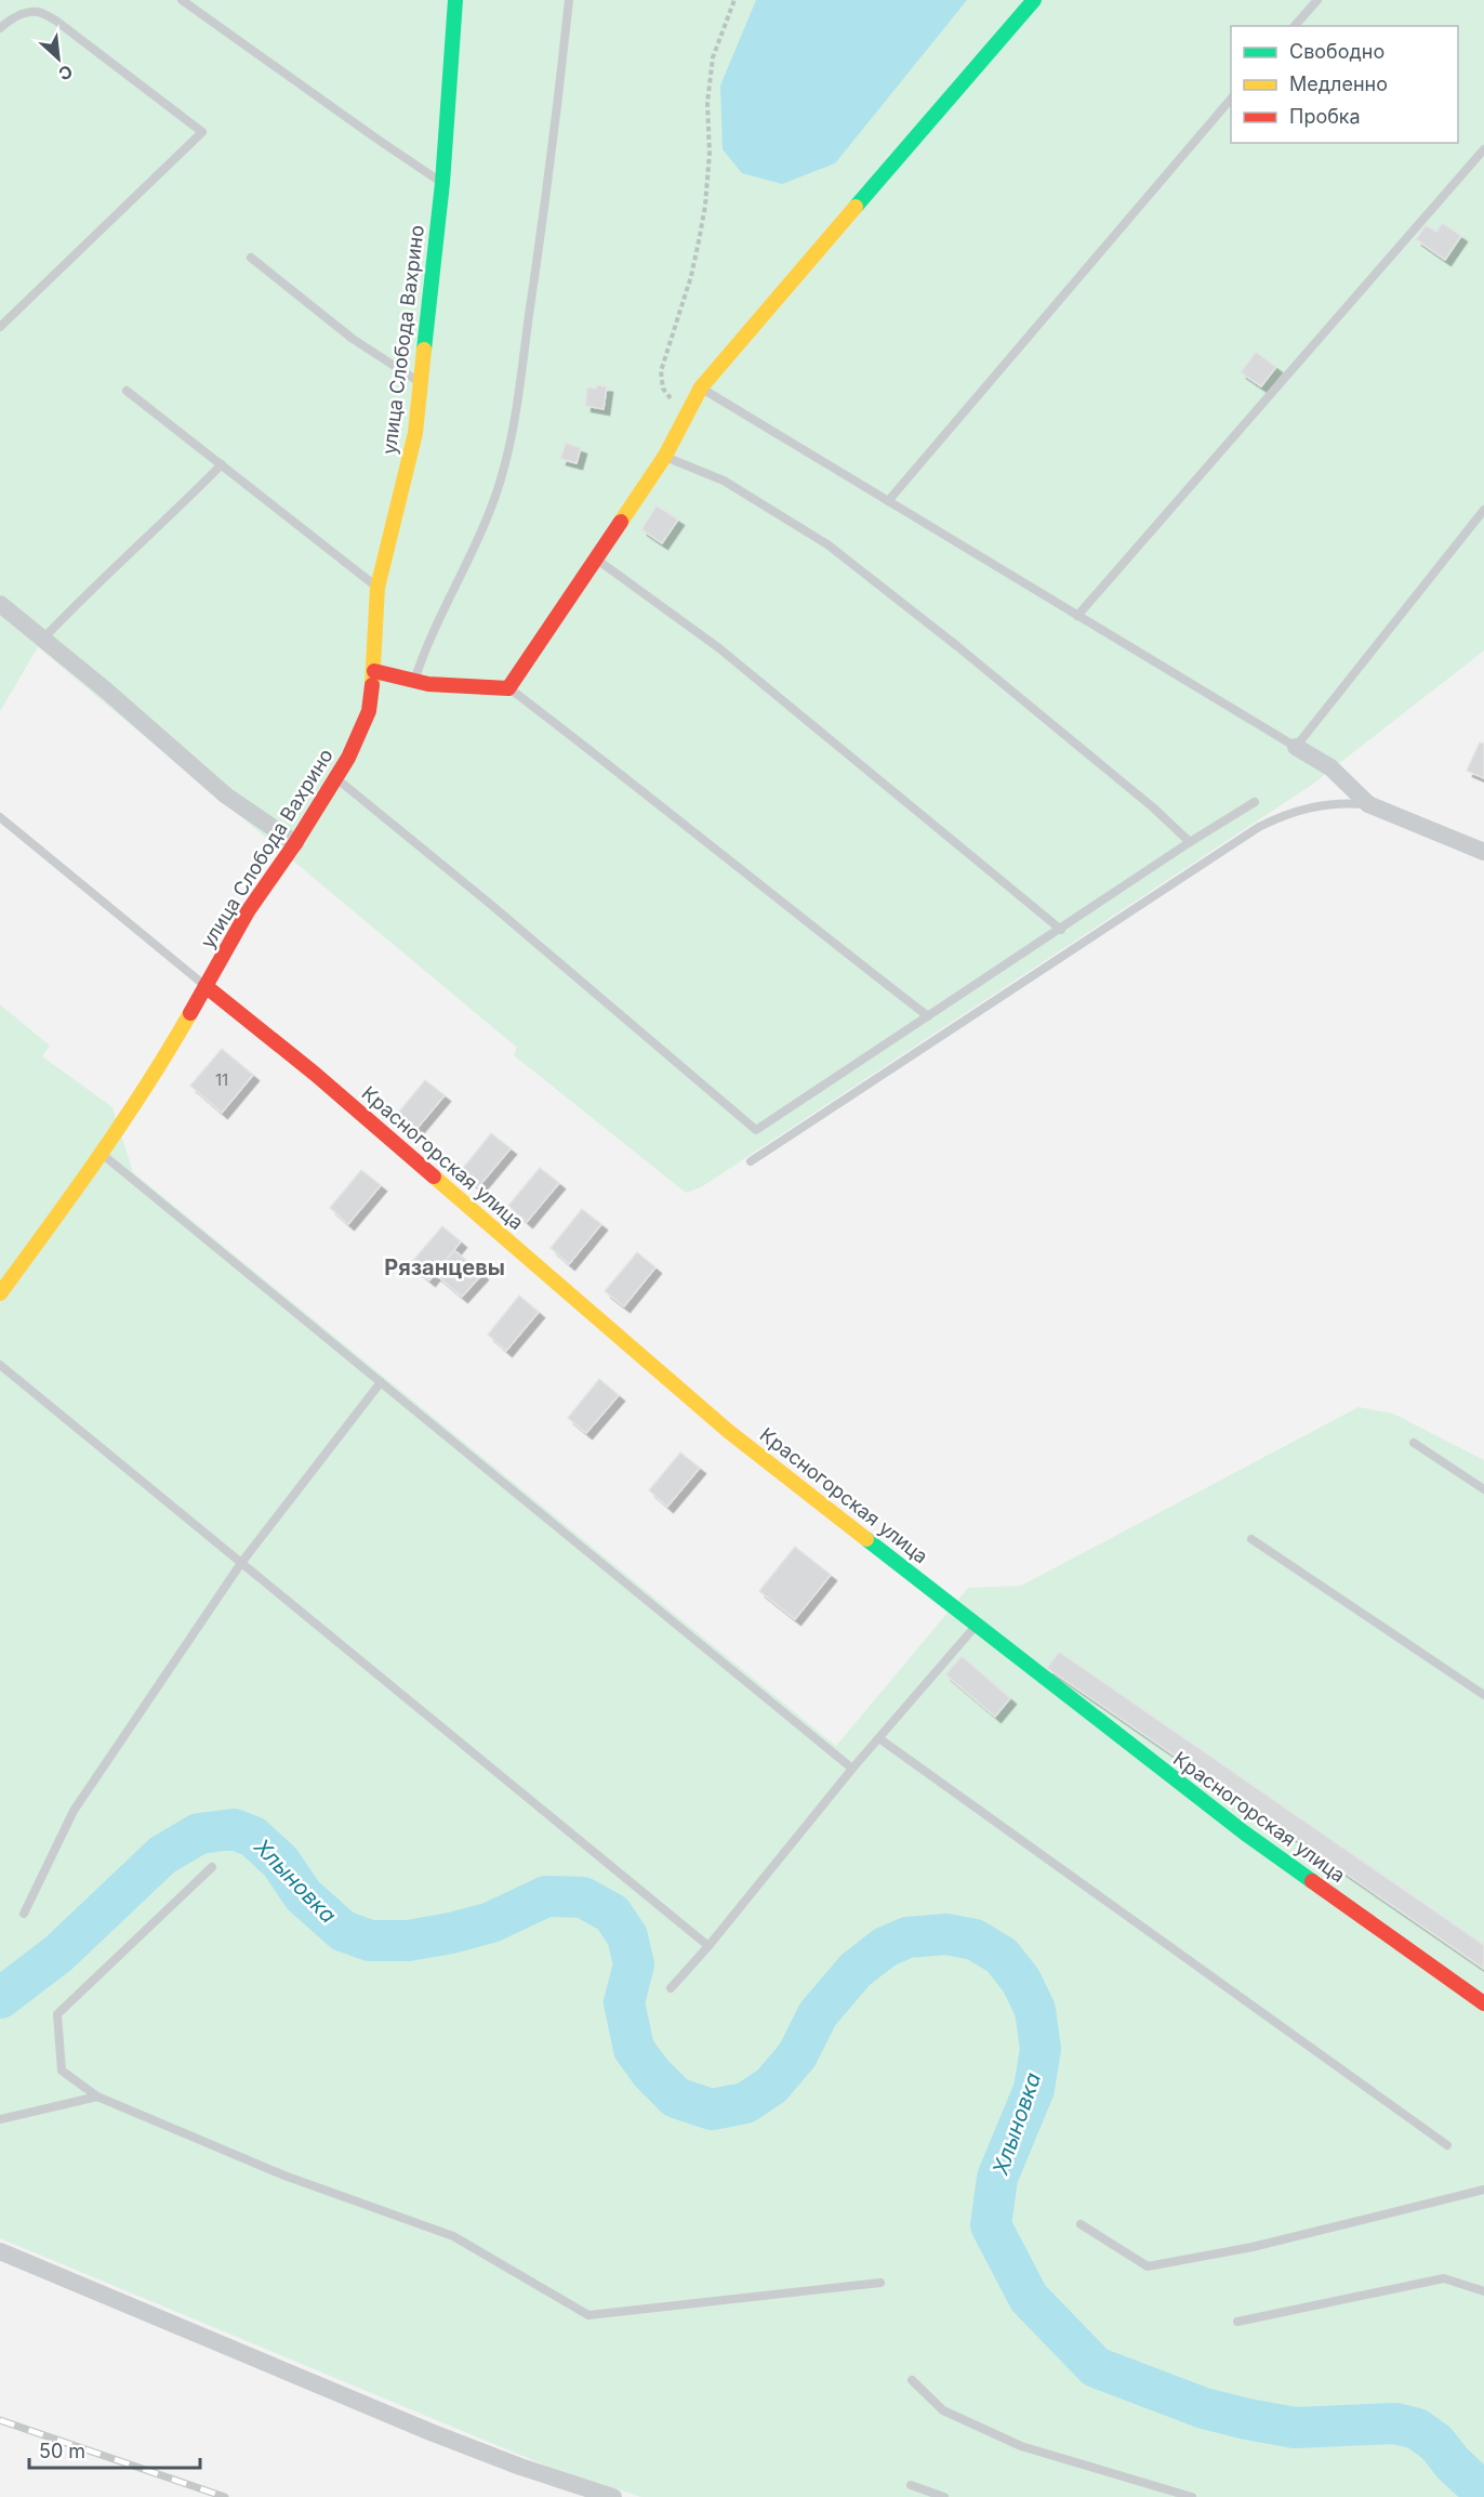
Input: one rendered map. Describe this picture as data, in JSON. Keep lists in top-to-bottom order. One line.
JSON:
{"streets":{"street":["улица Слобода Вахрино","Красногорская улица"]},"crossings":[["улица Слобода Вахрино","Красногорская улица"]],"districts":["Рязанцевы"],"water":["Хлыновка"],"house_numbers":["11"],"legend":["Свободно","Медленно","Пробка"],"scale_bar":"50 m","north":"bottom right"}
